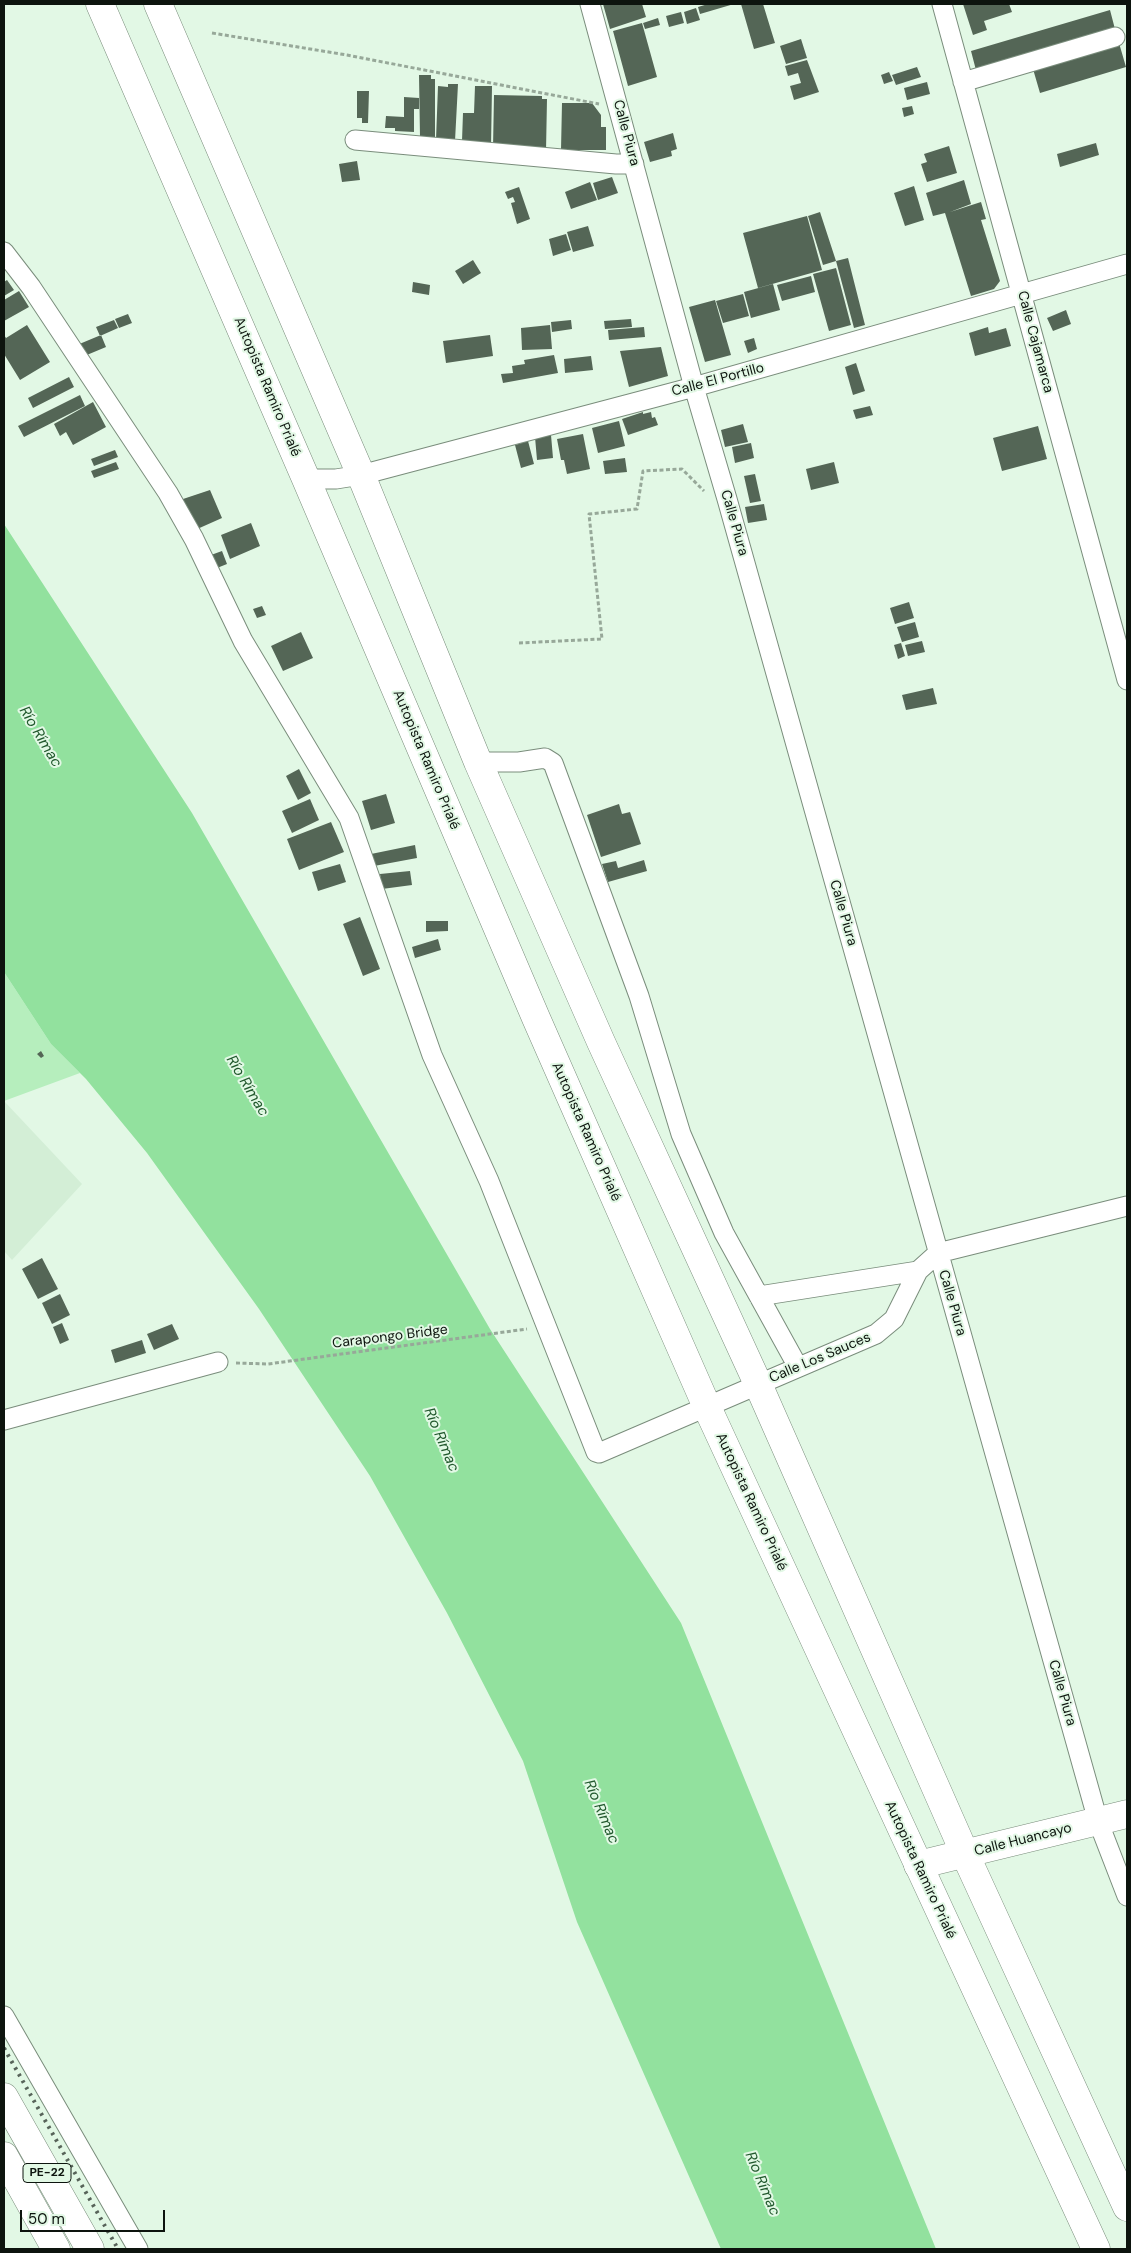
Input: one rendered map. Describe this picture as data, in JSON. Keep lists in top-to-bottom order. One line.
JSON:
{"streets":{"main road":["Autopista Ramiro Prialé","Calle Huancayo","PE-22"],"street":["Calle Piura","Calle Cajamarca","Calle El Portillo","Calle Los Sauces"],"path":["Carapongo Bridge"]},"crossings":[["Calle Piura","Calle El Portillo"],["Calle Piura","Calle Los Sauces"],["Calle Piura","Calle Huancayo"],["Calle Cajamarca","Calle El Portillo"],["Calle El Portillo","Autopista Ramiro Prialé"],["Autopista Ramiro Prialé","Calle Los Sauces"],["Autopista Ramiro Prialé","Calle Huancayo"]],"water":["Río Rímac"],"scale_bar":"50 m"}
